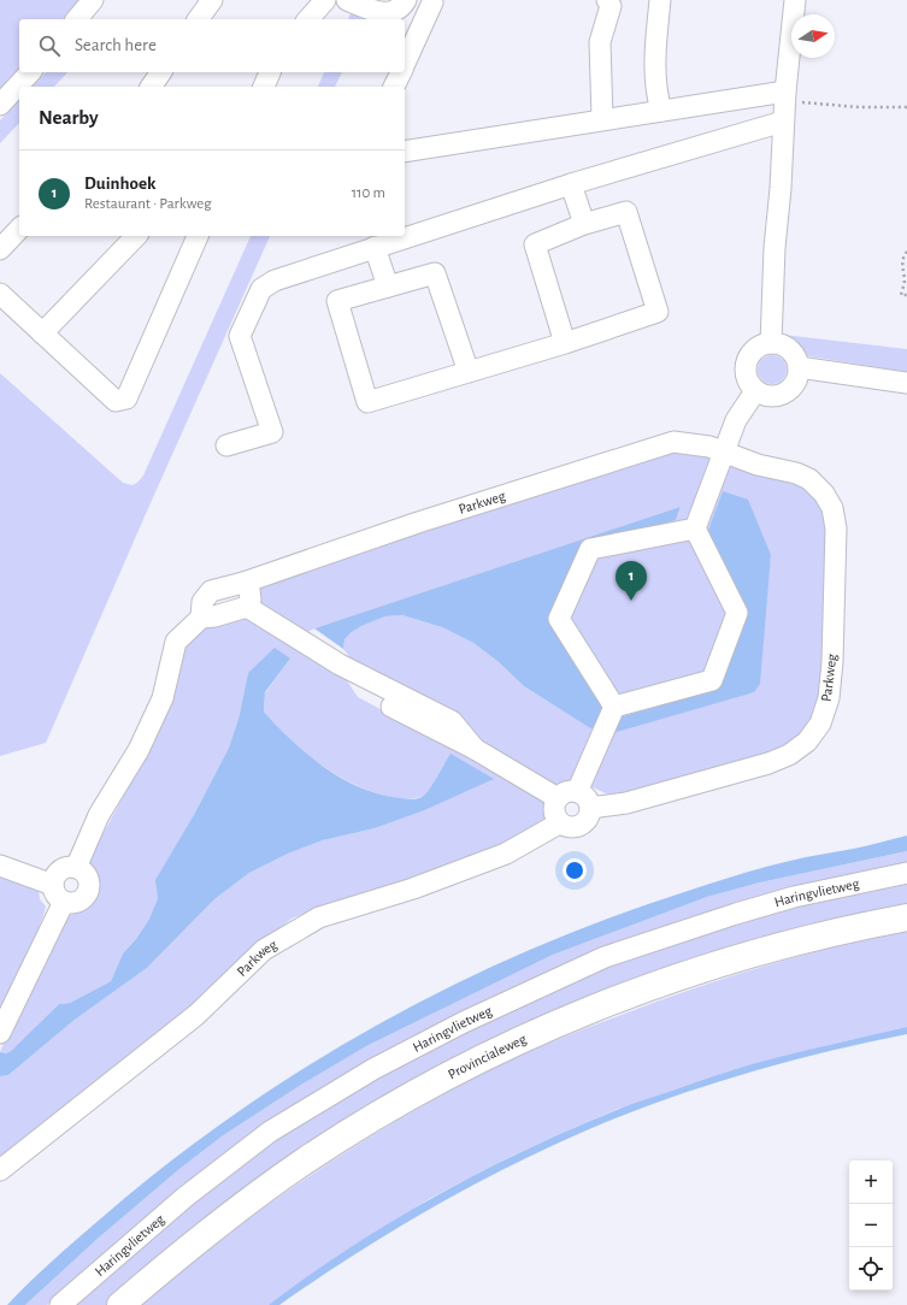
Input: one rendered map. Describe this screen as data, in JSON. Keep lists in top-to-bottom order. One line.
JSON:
{"streets":{"main road":["Provincialeweg"],"street":["Parkweg","Haringvlietweg"]},"north":"right","page":{"search":"Search here","heading":"Nearby","list":[{"mark":"1","name":"Duinhoek","note":"Restaurant · Parkweg","value":"110 m"}],"pins":"1","map_buttons":["+","−"]}}
